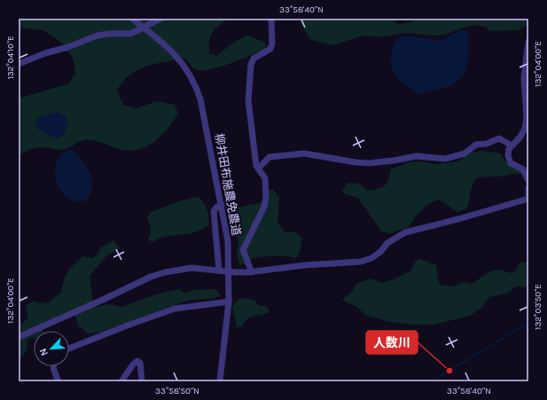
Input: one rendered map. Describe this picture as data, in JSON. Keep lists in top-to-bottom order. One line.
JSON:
{"streets":{"street":["柳井田布施農免農道"]},"places":["人数川"],"north":"bottom left","coordinates":["33°58'40\"N","132°04'10\"E","132°04'00\"E","132°03'50\"E","33°58'50\"N"]}
